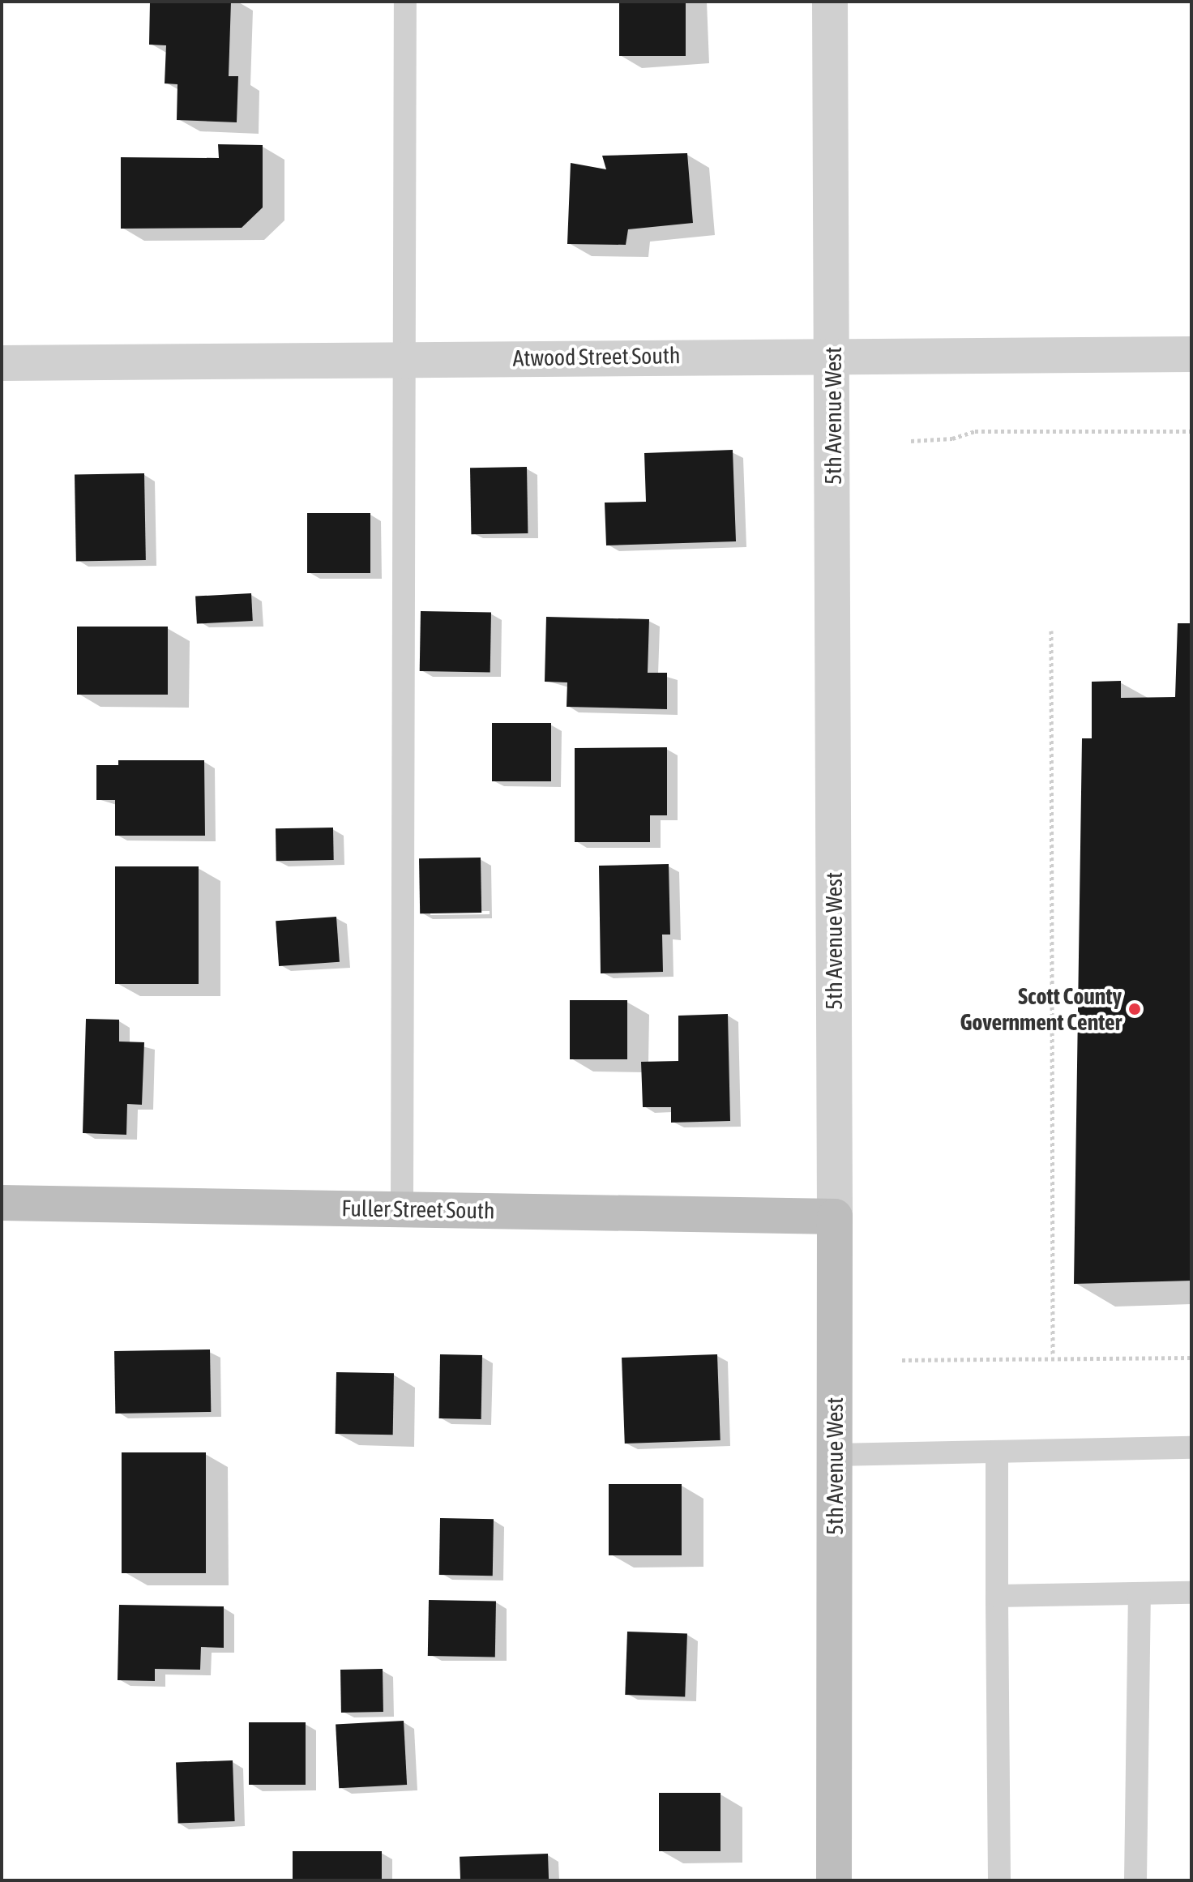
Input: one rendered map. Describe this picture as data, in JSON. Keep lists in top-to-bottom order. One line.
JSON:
{"streets":{"street":["Atwood Street South","5th Avenue West","Fuller Street South"]},"crossings":[["Atwood Street South","5th Avenue West"],["5th Avenue West","Fuller Street South"]],"places":["Scott County Government Center"]}
